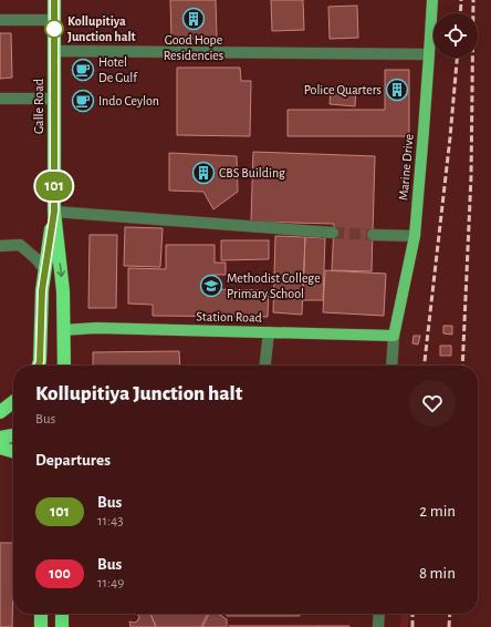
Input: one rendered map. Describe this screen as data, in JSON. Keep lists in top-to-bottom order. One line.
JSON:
{"streets":{"highway":["Galle Road"],"main road":["Marine Drive","Station Road"]},"crossings":[["Galle Road","Station Road"],["Marine Drive","Station Road"]],"places":{"building":["Good Hope Residencies","Police Quarters","CBS Building"],"other":["Kollupitiya Junction halt"],"cafe":["Hotel De Gulf","Indo Ceylon"],"school or university":["Methodist College Primary School"]},"lines":["bus line 101"],"page":{"on_map":"101","heading":[["Kollupitiya Junction halt","Bus"],"Departures"],"list":[{"mark":"101","name":"Bus","note":"11:43","value":"2 min"},{"mark":"100","name":"Bus","note":"11:49","value":"8 min"}]}}
